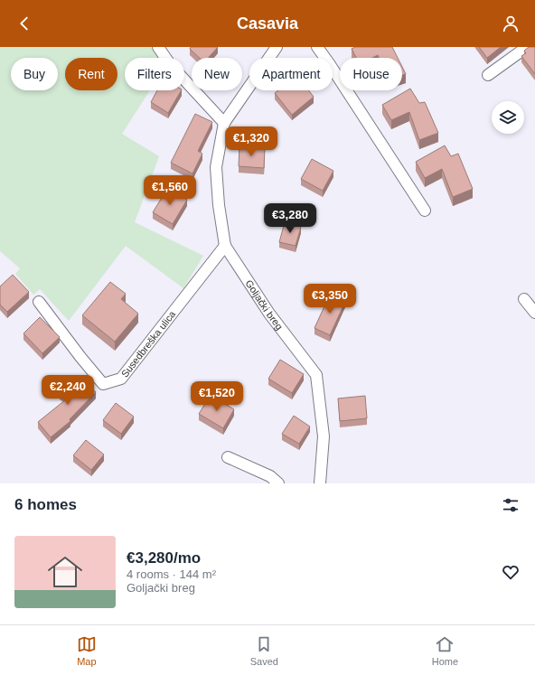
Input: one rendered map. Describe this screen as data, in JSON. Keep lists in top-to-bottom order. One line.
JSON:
{"streets":{"street":["Goljački breg","Susedbreška ulica"]},"crossings":[["Goljački breg","Susedbreška ulica"]],"page":{"header":"Casavia","chip":["Buy","Rent","Filters","New","Apartment","House"],"price":["€1,320","€1,560","€3,280","€3,350","€2,240","€1,520"],"heading":"6 homes","list":[{"name":"€3,280/mo","note":"4 rooms · 144 m² · Goljački breg"}],"tabs":["Map","Saved","Home"]}}
